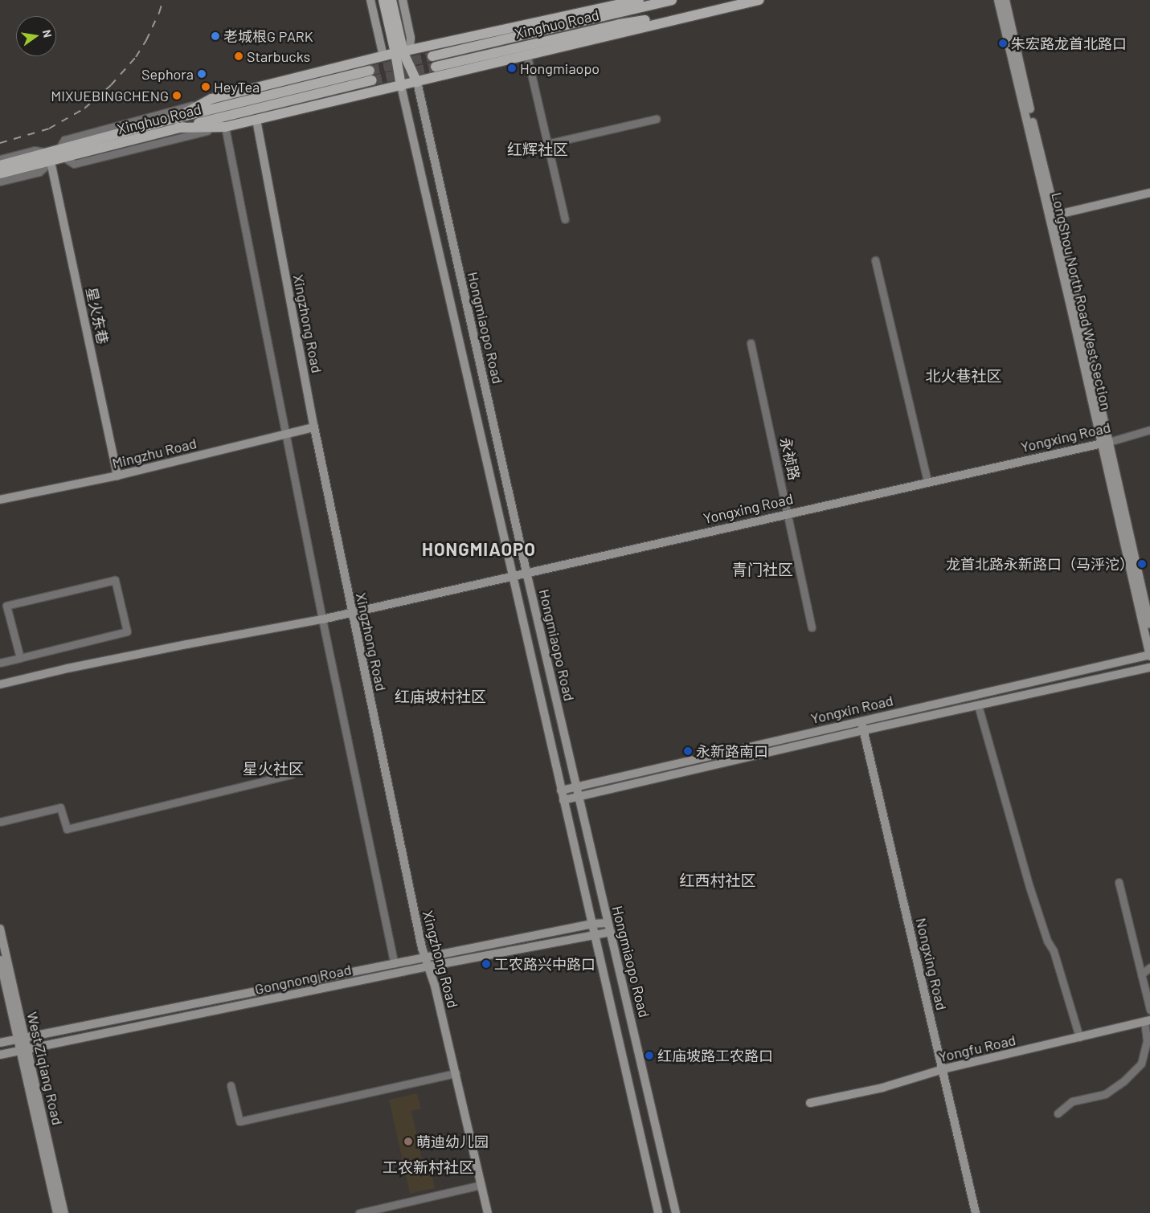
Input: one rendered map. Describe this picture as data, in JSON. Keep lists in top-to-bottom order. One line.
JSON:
{"streets":{"main road":["Xinghuo Road","LongShou North Road West Section","星火东巷","Xingzhong Road","Hongmiaopo Road","Yongxing Road","Mingzhu Road","Yongxin Road","Nongxing Road","Gongnong Road","Yongfu Road","West Ziqiang Road"],"street":["永祯路"]},"crossings":[["Xinghuo Road","星火东巷"],["LongShou North Road West Section","Yongxing Road"],["LongShou North Road West Section","Yongxin Road"],["星火东巷","Mingzhu Road"],["Xingzhong Road","Yongxing Road"],["Xingzhong Road","Mingzhu Road"],["Xingzhong Road","Gongnong Road"],["Hongmiaopo Road","Yongxing Road"],["Hongmiaopo Road","Yongxin Road"],["Hongmiaopo Road","Gongnong Road"],["Yongxing Road","永祯路"],["Yongxin Road","Nongxing Road"],["Nongxing Road","Yongfu Road"],["Gongnong Road","West Ziqiang Road"]],"districts":["红辉社区","北火巷社区","HONGMIAOPO","青门社区","红庙坡村社区","星火社区","红西村社区","工农新村社区"],"places":["老城根G PARK","朱宏路龙首北路口","Starbucks","Hongmiaopo","Sephora","HeyTea","MIXUEBINGCHENG","龙首北路永新路口（马泘沱）","永新路南口","工农路兴中路口","红庙坡路工农路口","萌迪幼儿园"],"north":"right"}
